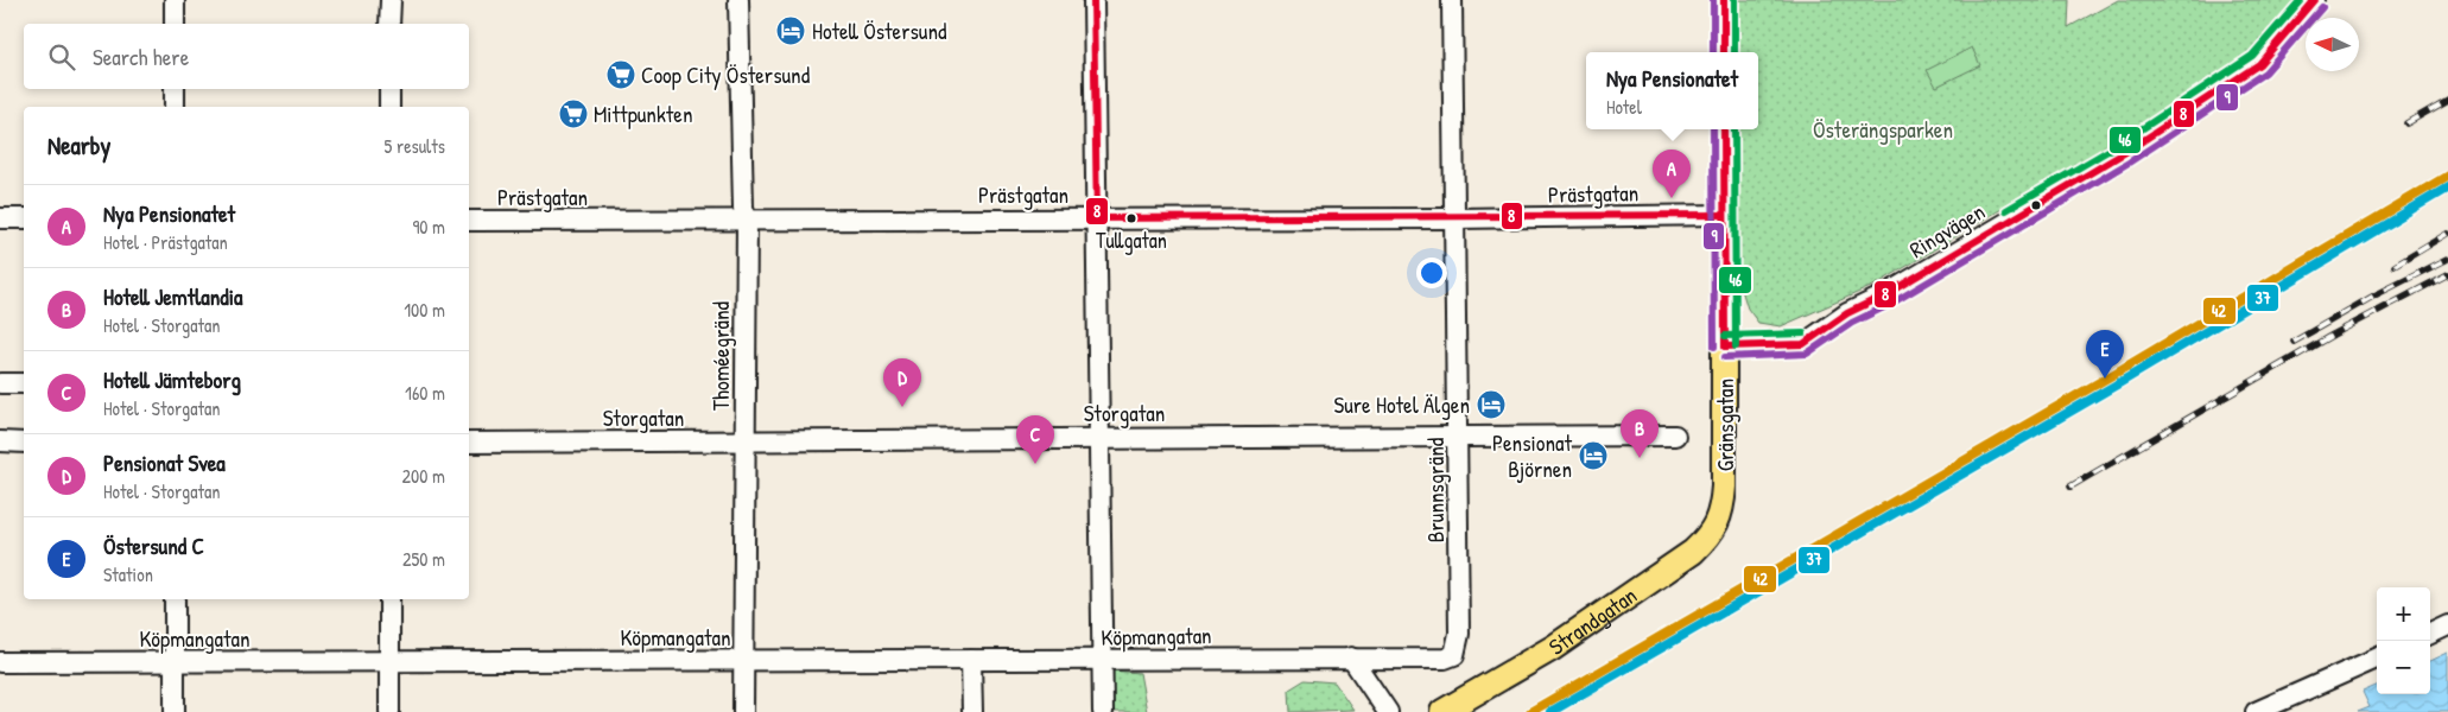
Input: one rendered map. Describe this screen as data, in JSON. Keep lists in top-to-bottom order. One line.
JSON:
{"streets":{"main road":["Gränsgatan","Strandgatan"],"street":["Prästgatan","Ringvägen","Thoméegränd","Storgatan","Brunnsgränd","Köpmangatan"]},"crossings":[["Prästgatan","Thoméegränd"],["Prästgatan","Gränsgatan"],["Prästgatan","Brunnsgränd"],["Ringvägen","Gränsgatan"],["Thoméegränd","Storgatan"],["Thoméegränd","Köpmangatan"],["Storgatan","Brunnsgränd"],["Gränsgatan","Strandgatan"],["Brunnsgränd","Köpmangatan"]],"parks":["Österängsparken"],"places":{"hotel":["Hotell Östersund","Sure Hotel Älgen","Pensionat Björnen"],"supermarket":["Coop City Östersund","Mittpunkten"],"other":["Tullgatan"]},"lines":["transit line 8","transit line 9","transit line 46","transit line 42","transit line 37"],"north":"left","page":{"search":"Search here","popup":["Nya Pensionatet","Hotel"],"heading":["Nearby","5 results"],"pins":["A","E","D","B","C"],"list":[{"mark":"A","name":"Nya Pensionatet","note":"Hotel · Prästgatan","value":"90 m"},{"mark":"B","name":"Hotell Jemtlandia","note":"Hotel · Storgatan","value":"100 m"},{"mark":"C","name":"Hotell Jämteborg","note":"Hotel · Storgatan","value":"160 m"},{"mark":"D","name":"Pensionat Svea","note":"Hotel · Storgatan","value":"200 m"},{"mark":"E","name":"Östersund C","note":"Station","value":"250 m"}],"map_buttons":["+","−"]}}
